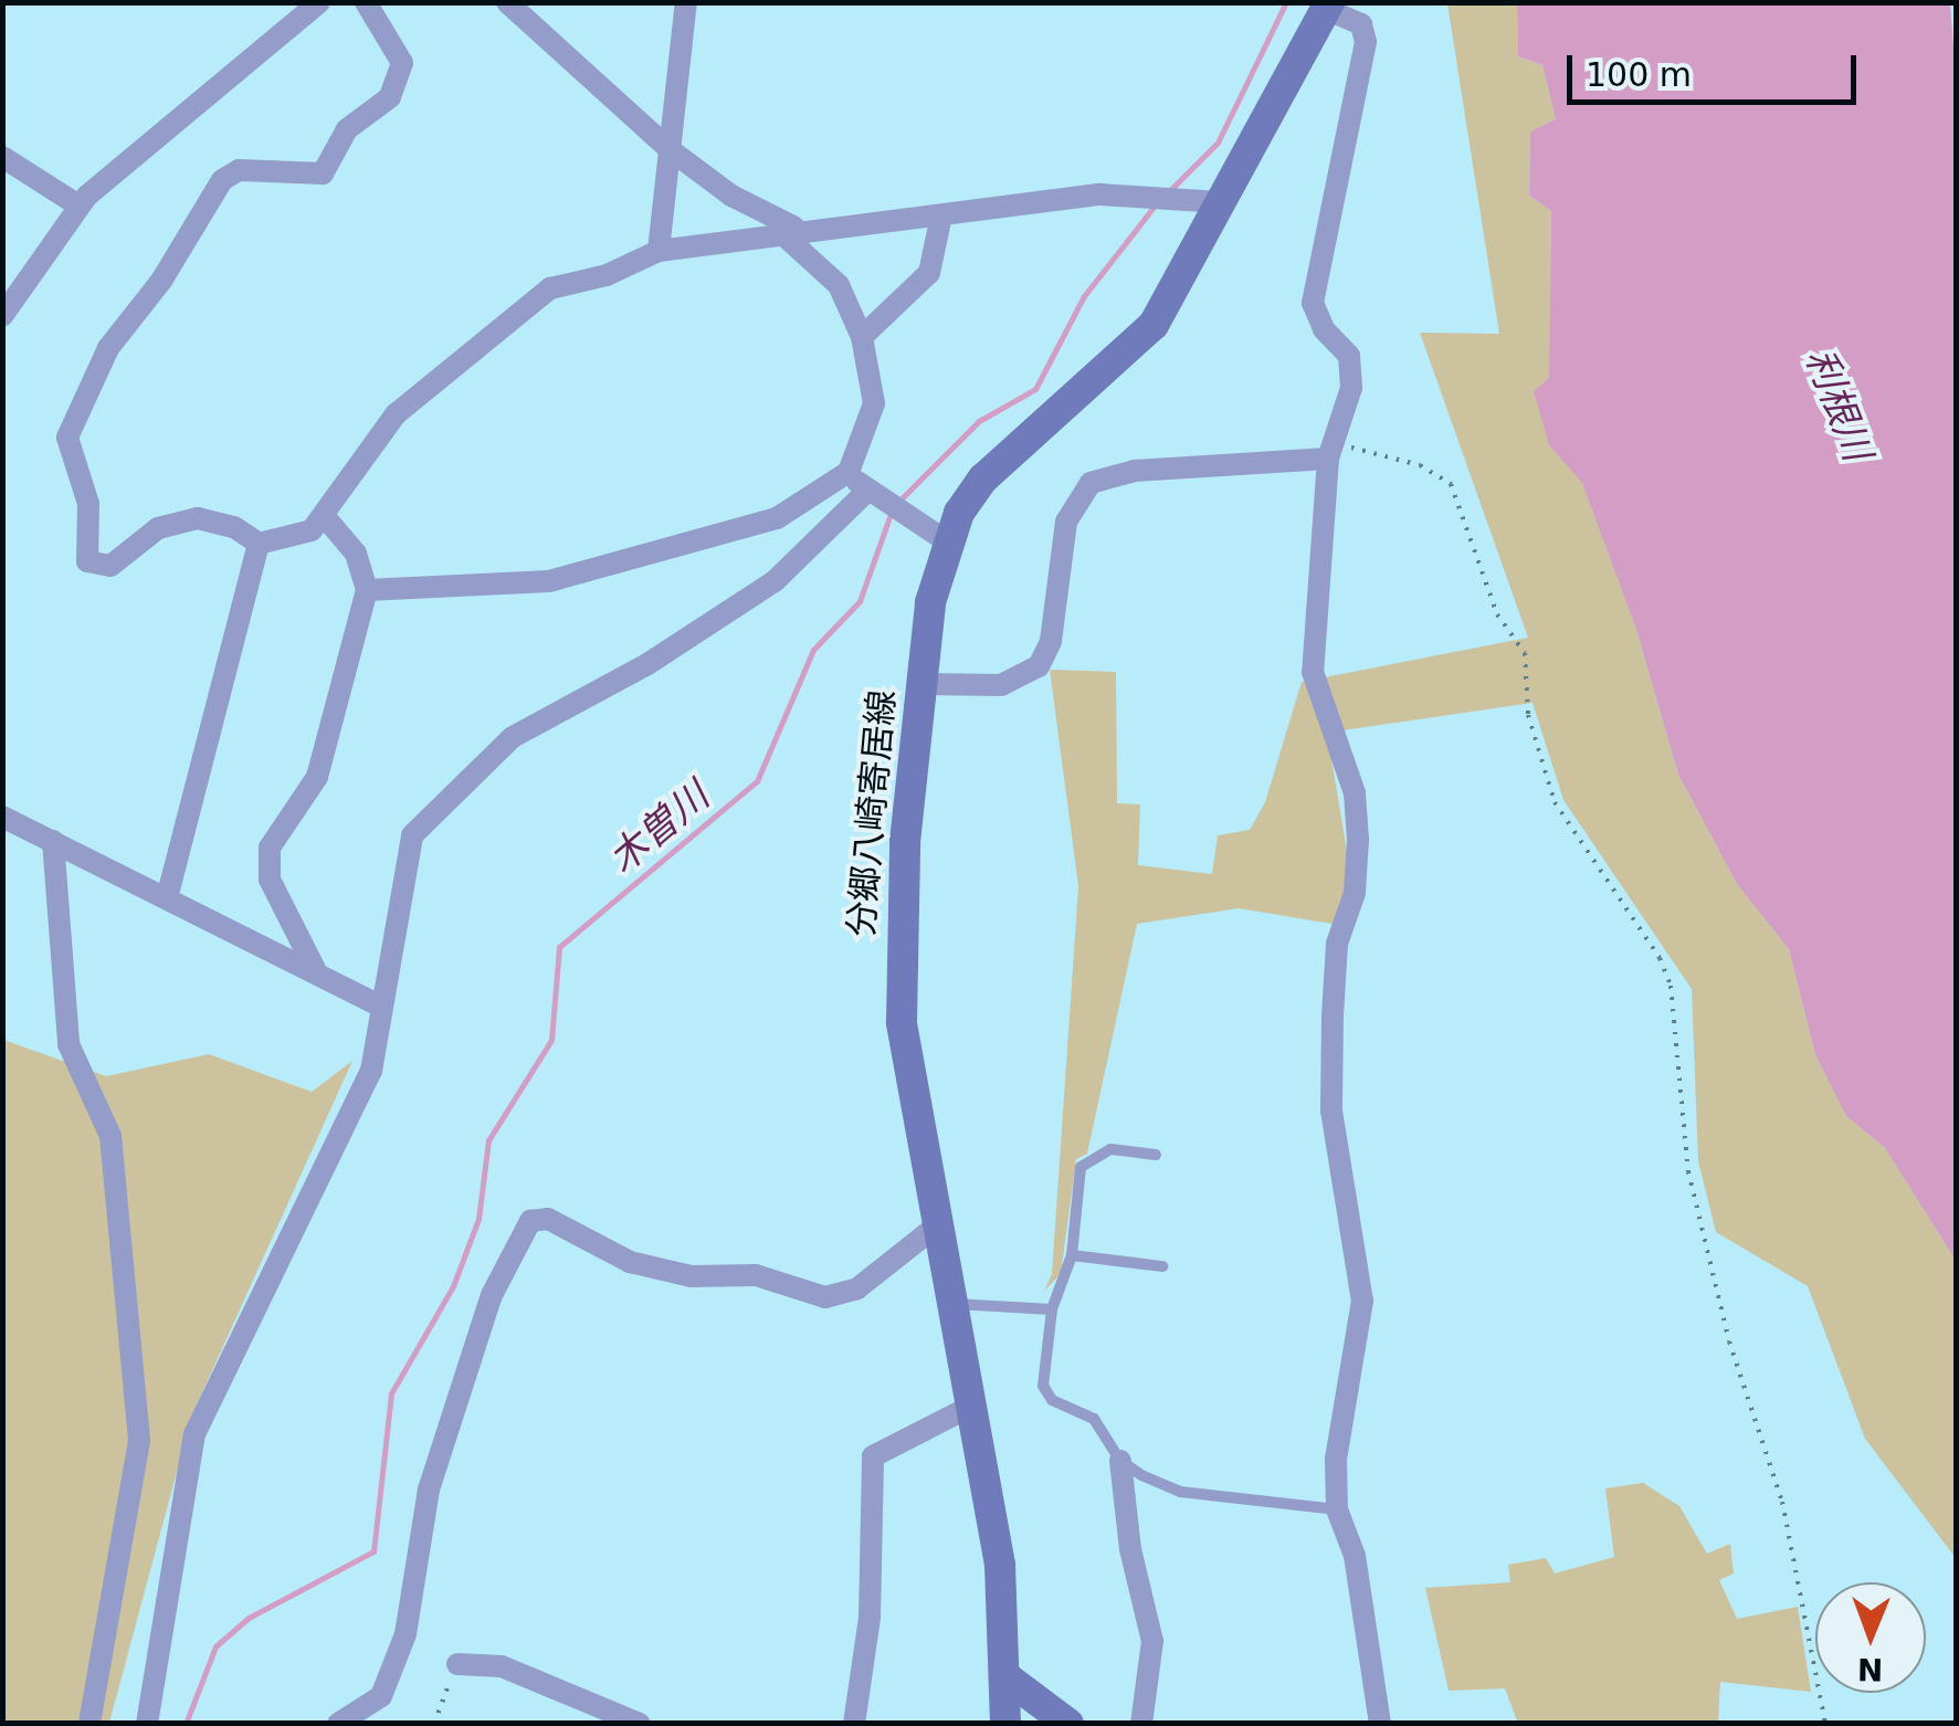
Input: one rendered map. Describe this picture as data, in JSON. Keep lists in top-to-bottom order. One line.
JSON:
{"streets":{"main road":["分郷八崎寄居線"]},"water":["利根川","木曽川"],"scale_bar":"100 m","north":"bottom"}
